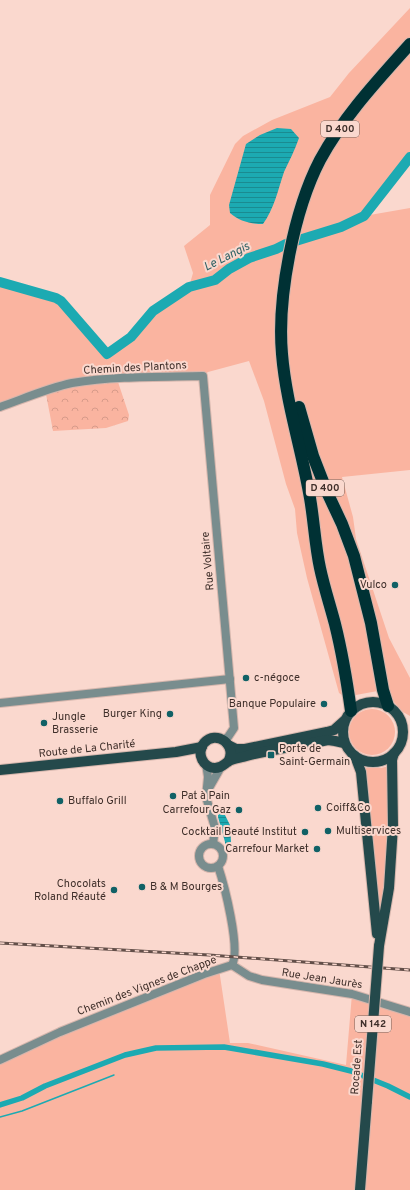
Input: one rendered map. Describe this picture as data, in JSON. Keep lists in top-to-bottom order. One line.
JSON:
{"streets":{"highway":["D 400"],"main road":["Route de La Charité","N 142","Rocade Est"],"street":["Chemin des Plantons","Rue Voltaire","Rue Jean Jaurès","Chemin des Vignes de Chappe"]},"crossings":[["D 400","Rocade Est"],["Chemin des Plantons","Rue Voltaire"],["Rue Voltaire","Route de La Charité"],["Rue Jean Jaurès","Chemin des Vignes de Chappe"]],"water":["Le Langis"],"places":{"other":["Vulco","c-négoce","Banque Populaire","Burger King","Jungle Brasserie","Pat à Pain","Buffalo Grill","Coiff&Co","Carrefour Gaz","Multiservices","Cocktail Beauté Institut","Carrefour Market","B & M Bourges","Chocolats Roland Réauté"],"transit":["Porte de Saint-Germain"]}}
